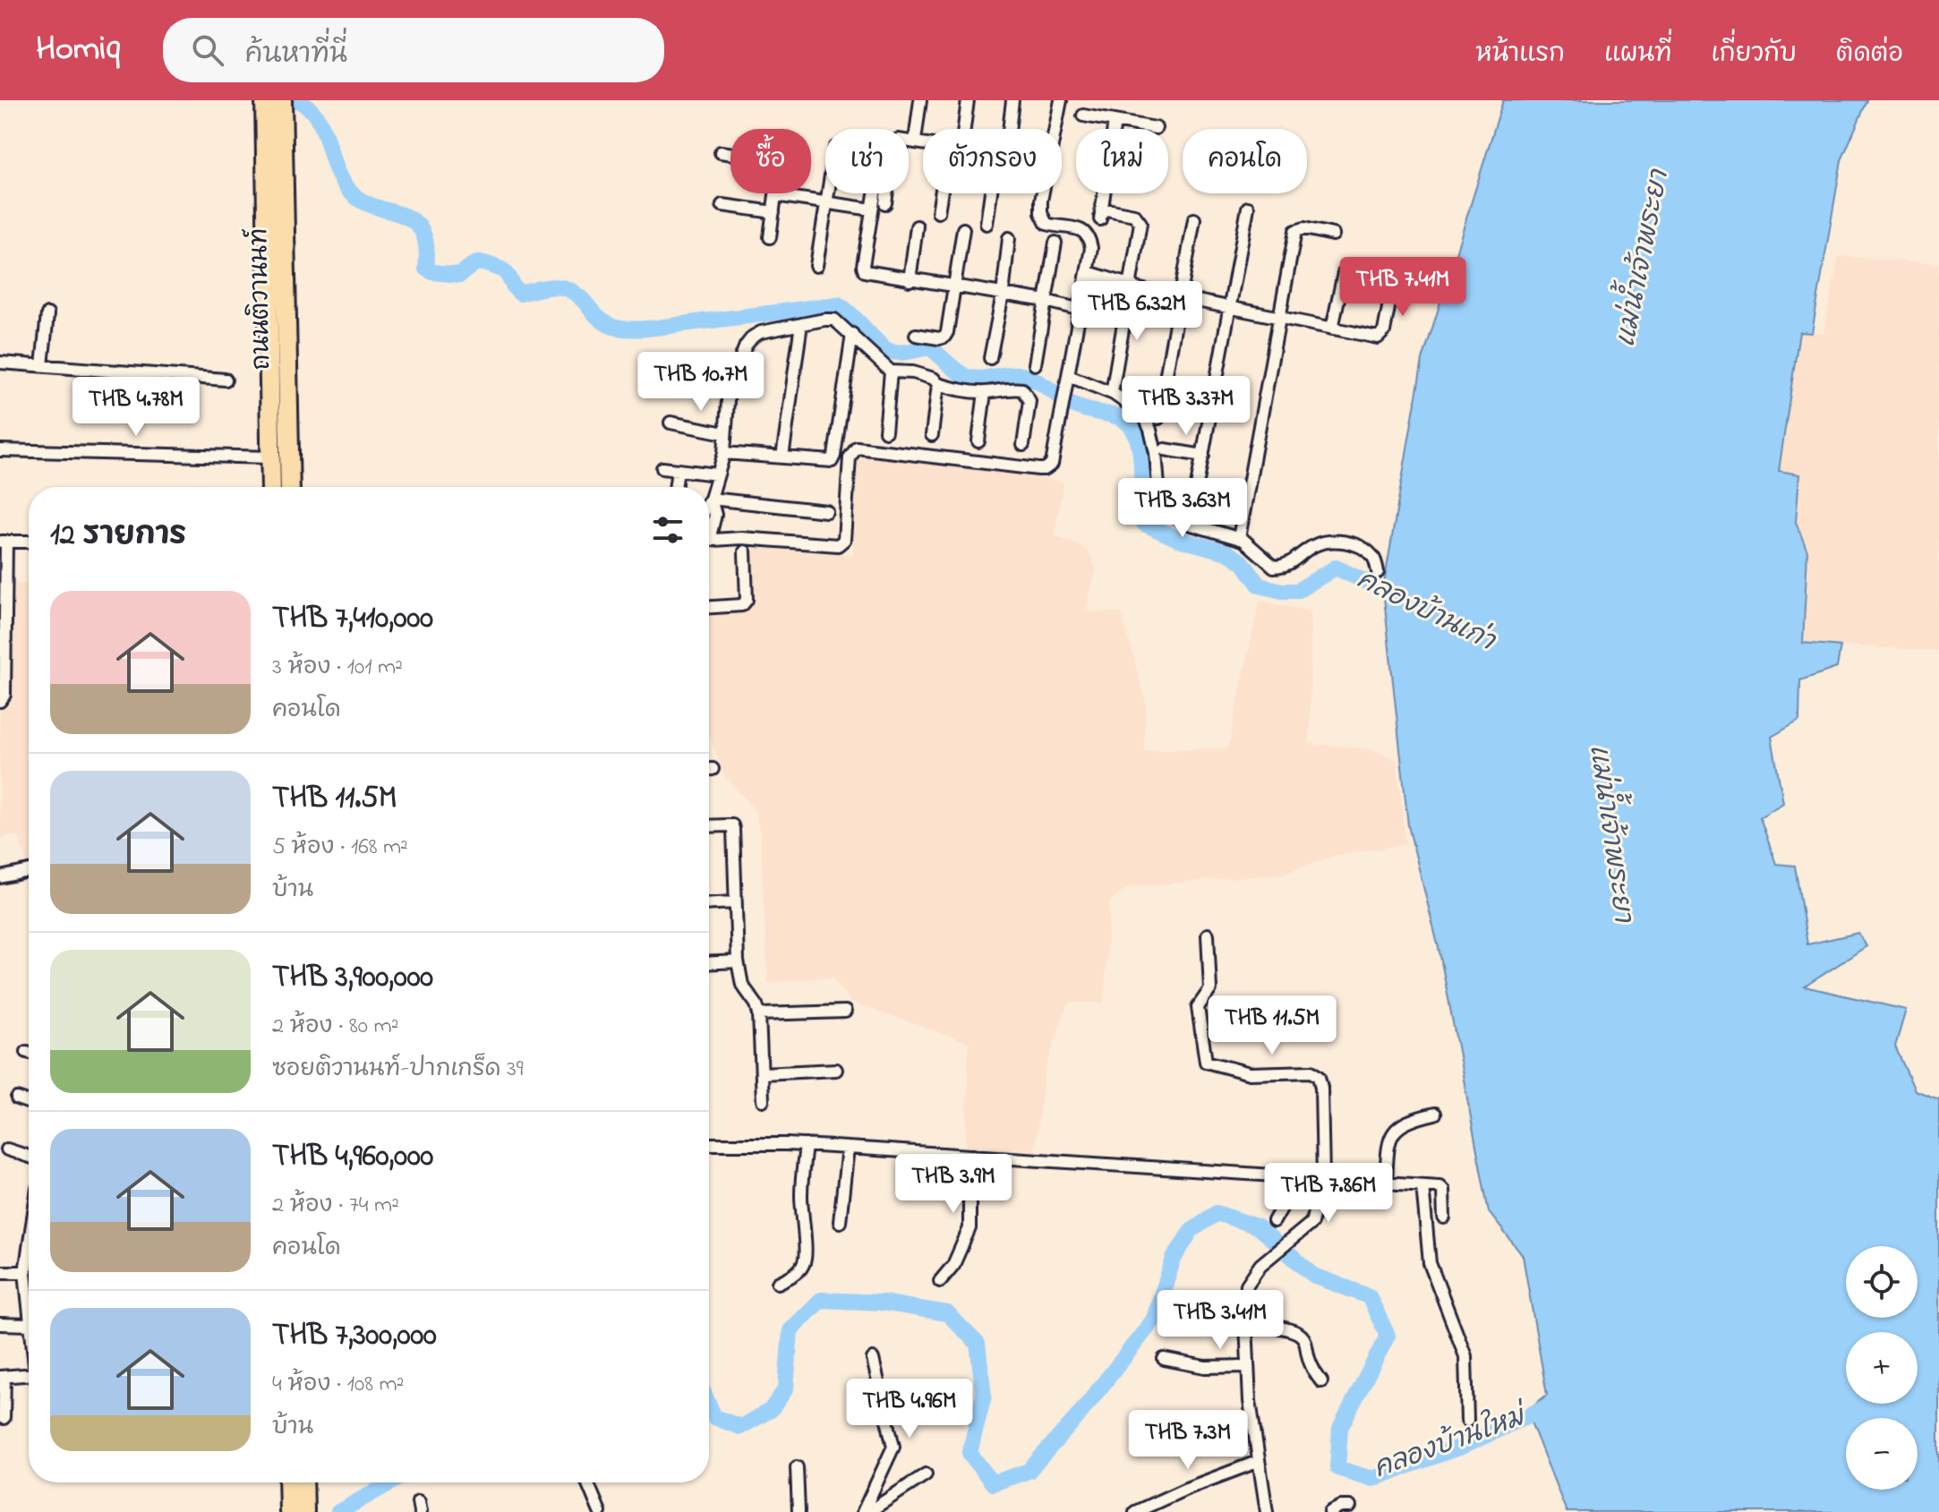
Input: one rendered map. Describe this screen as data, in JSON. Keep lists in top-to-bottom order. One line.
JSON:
{"streets":{"main road":["ถนนติวานนท์"]},"water":["แม่น้ำเจ้าพระยา","คลองบ้านเก่า","คลองบ้านใหม่"],"page":{"header":"Homiq","search":"ค้นหาที่นี่","nav":["หน้าแรก","แผนที่","เกี่ยวกับ","ติดต่อ"],"chip":["ซื้อ","เช่า","ตัวกรอง","ใหม่","คอนโด"],"price":["THB 7.41M","THB 6.32M","THB 10.7M","THB 3.37M","THB 4.78M","THB 3.63M","THB 11.5M","THB 3.9M","THB 7.86M","THB 3.41M","THB 4.96M","THB 7.3M"],"heading":"12 รายการ","list":[{"name":"THB 7,410,000","note":"3 ห้อง · 101 m² · คอนโด"},{"name":"THB 11.5M","note":"5 ห้อง · 168 m² · บ้าน"},{"name":"THB 3,900,000","note":"2 ห้อง · 80 m² · ซอยติวานนท์-ปากเกร็ด 39"},{"name":"THB 4,960,000","note":"2 ห้อง · 74 m² · คอนโด"},{"name":"THB 7,300,000","note":"4 ห้อง · 108 m² · บ้าน"}],"map_buttons":["+","−"]}}
